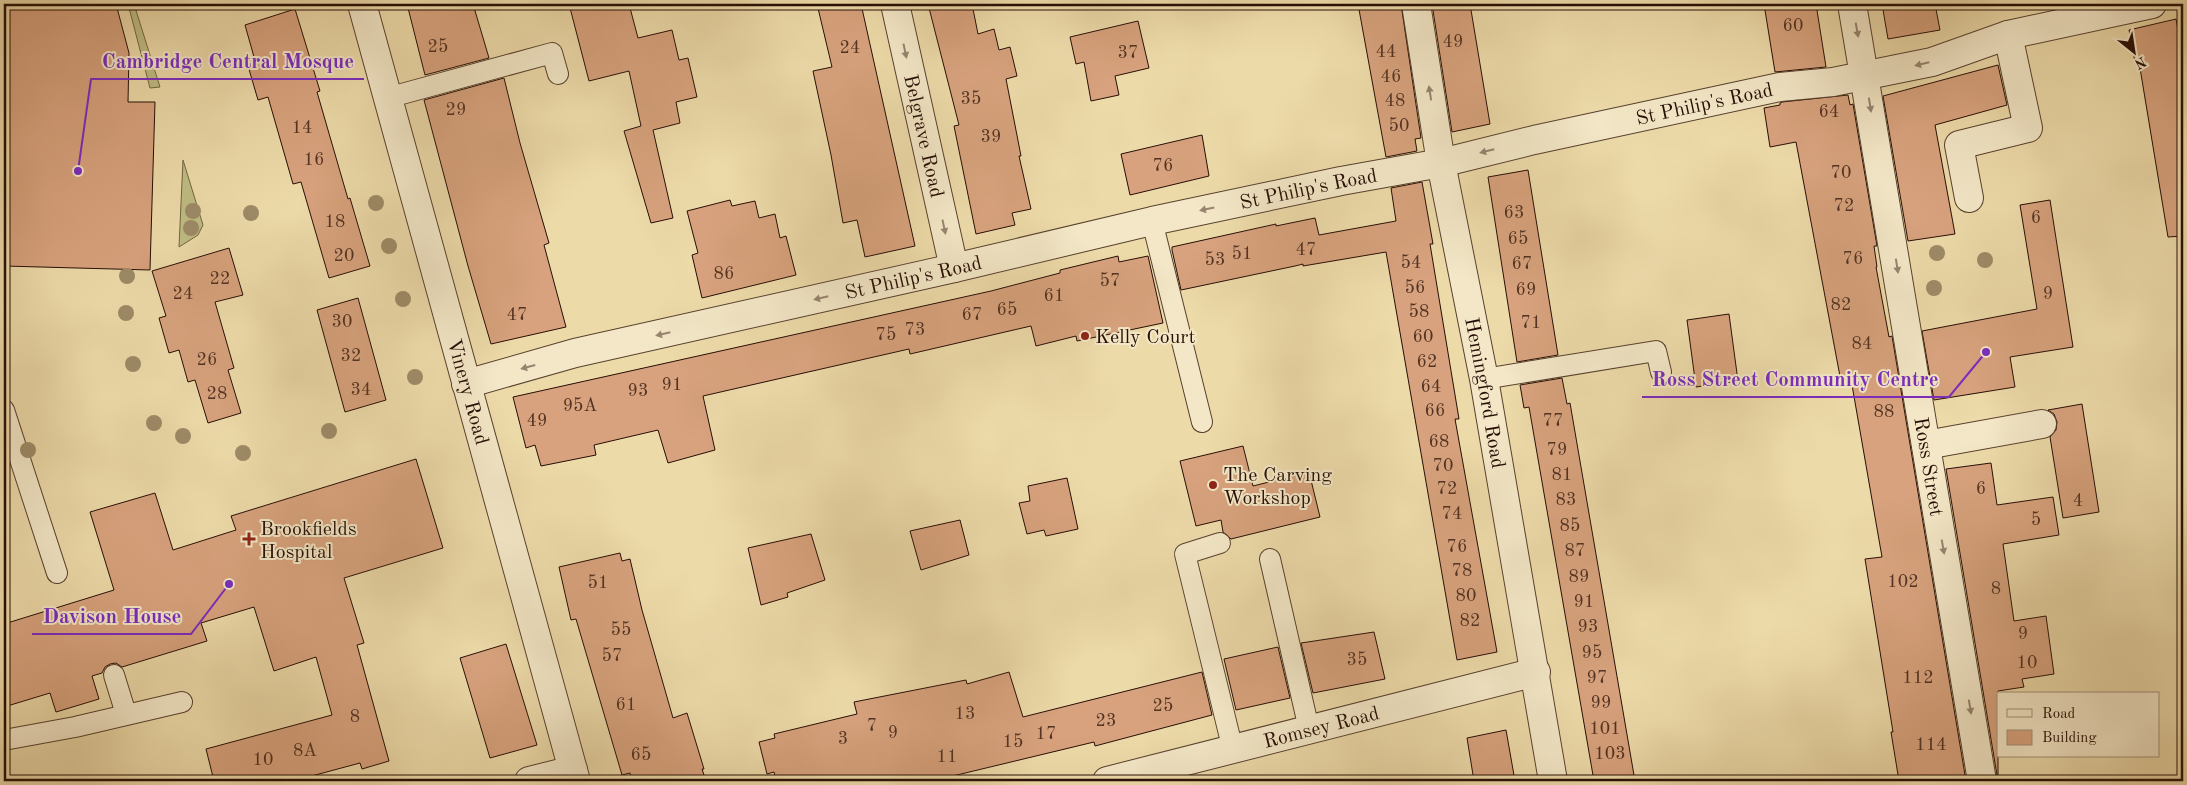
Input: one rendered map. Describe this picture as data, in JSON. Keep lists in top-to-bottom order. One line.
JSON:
{"streets":{"street":["St Philip's Road","Belgrave Road","Vinery Road","Hemingford Road","Ross Street","Romsey Road"]},"crossings":[["St Philip's Road","Belgrave Road"],["St Philip's Road","Vinery Road"],["St Philip's Road","Hemingford Road"],["St Philip's Road","Ross Street"],["Hemingford Road","Romsey Road"]],"one_way":["St Philip's Road","Belgrave Road","Ross Street"],"places":{"other":["Cambridge Central Mosque","Kelly Court","Ross Street Community Centre","The Carving Workshop","Davison House"],"health":["Brookfields Hospital"]},"house_numbers":["60","49","25","24","44","37","46","35","48","29","64","50","14","39","16","76","70","72","63","6","18","65","47","51","20","76","53","54","67","86","22","57","56","69","24","9","61","82","65","58","47","67","30","71","73","75","60","84","32","26","62","91","64","34","93","28","95A","66","88","49","77","68","79","70","81","72","6","83","4","74","5","85","76","87","78","89","102","51","8","80","91","82","93","55","9","95","57","35","10","97","112","99","61","25","13","8","23","7","101","9","17","3","15","114","8A","103","65","11","10"],"legend":["Road","Building"],"north":"bottom right"}
